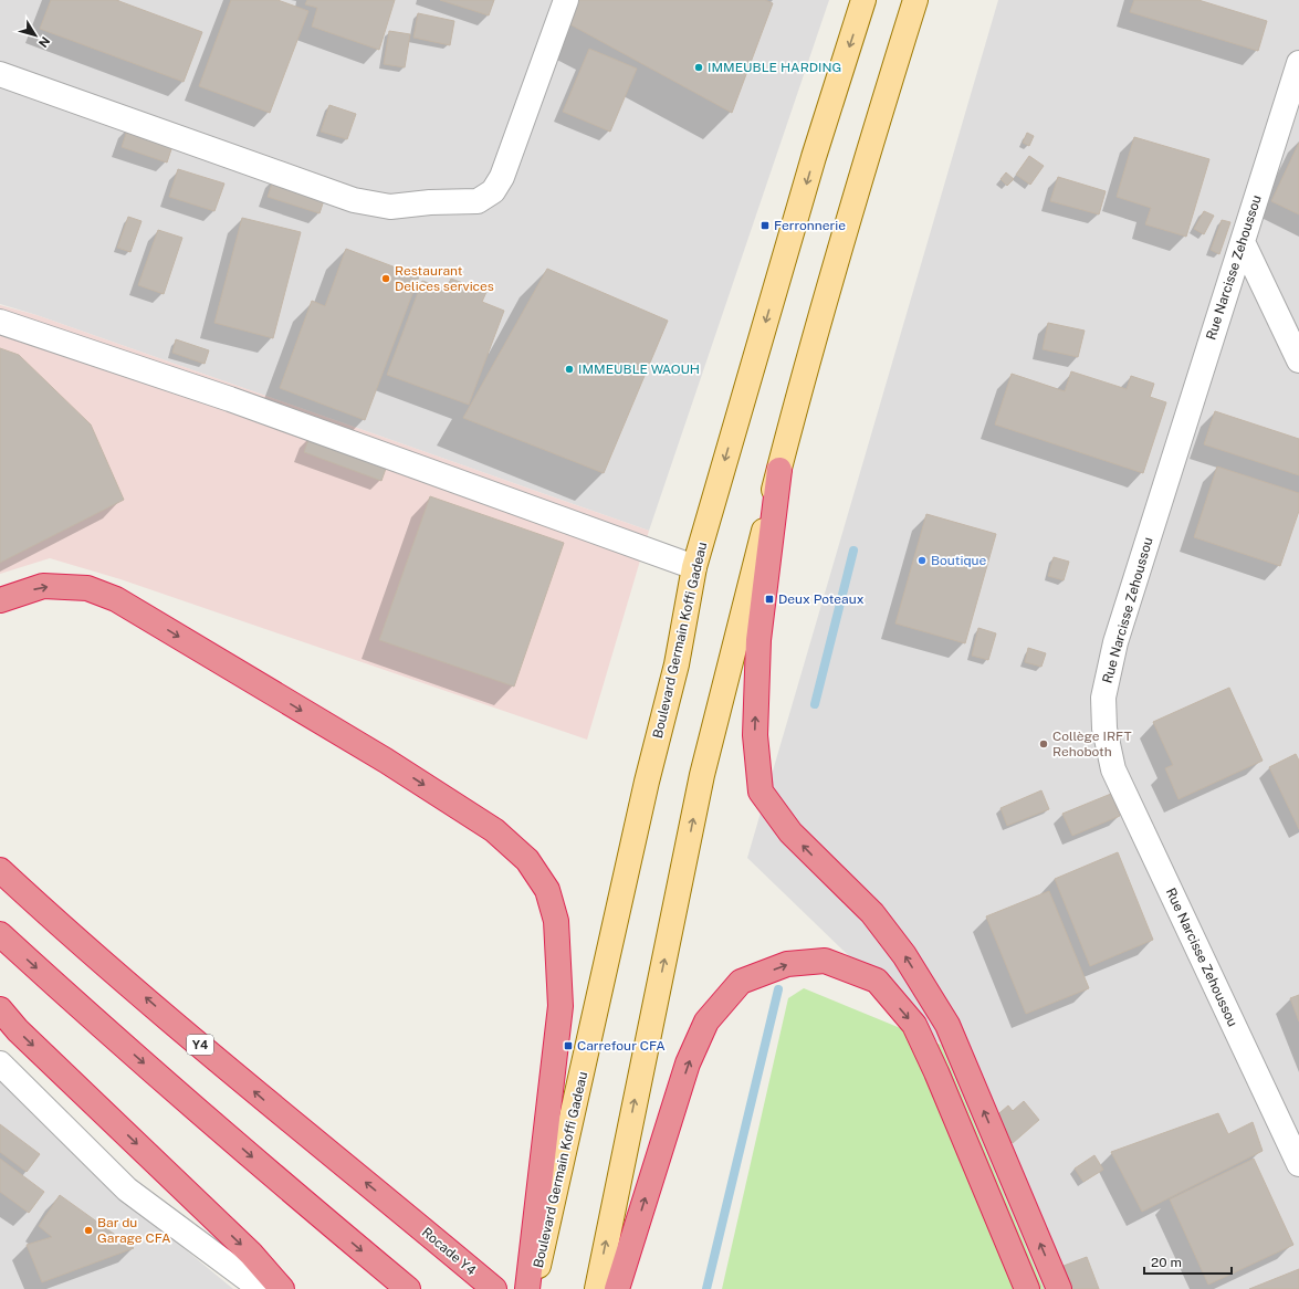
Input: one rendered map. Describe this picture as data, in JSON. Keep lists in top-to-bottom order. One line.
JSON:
{"streets":{"highway":["Y4","Rocade Y4"],"main road":["Boulevard Germain Koffi Gadeau"],"street":["Rue Narcisse Zehoussou"]},"crossings":[["Y4","Rocade Y4"]],"places":{"other":["IMMEUBLE HARDING","Restaurant Delices services","IMMEUBLE WAOUH","Boutique","Collège IRFT Rehoboth","Bar du Garage CFA"],"transit":["Ferronnerie","Deux Poteaux","Carrefour CFA"]},"scale_bar":"20 m","north":"bottom right"}
